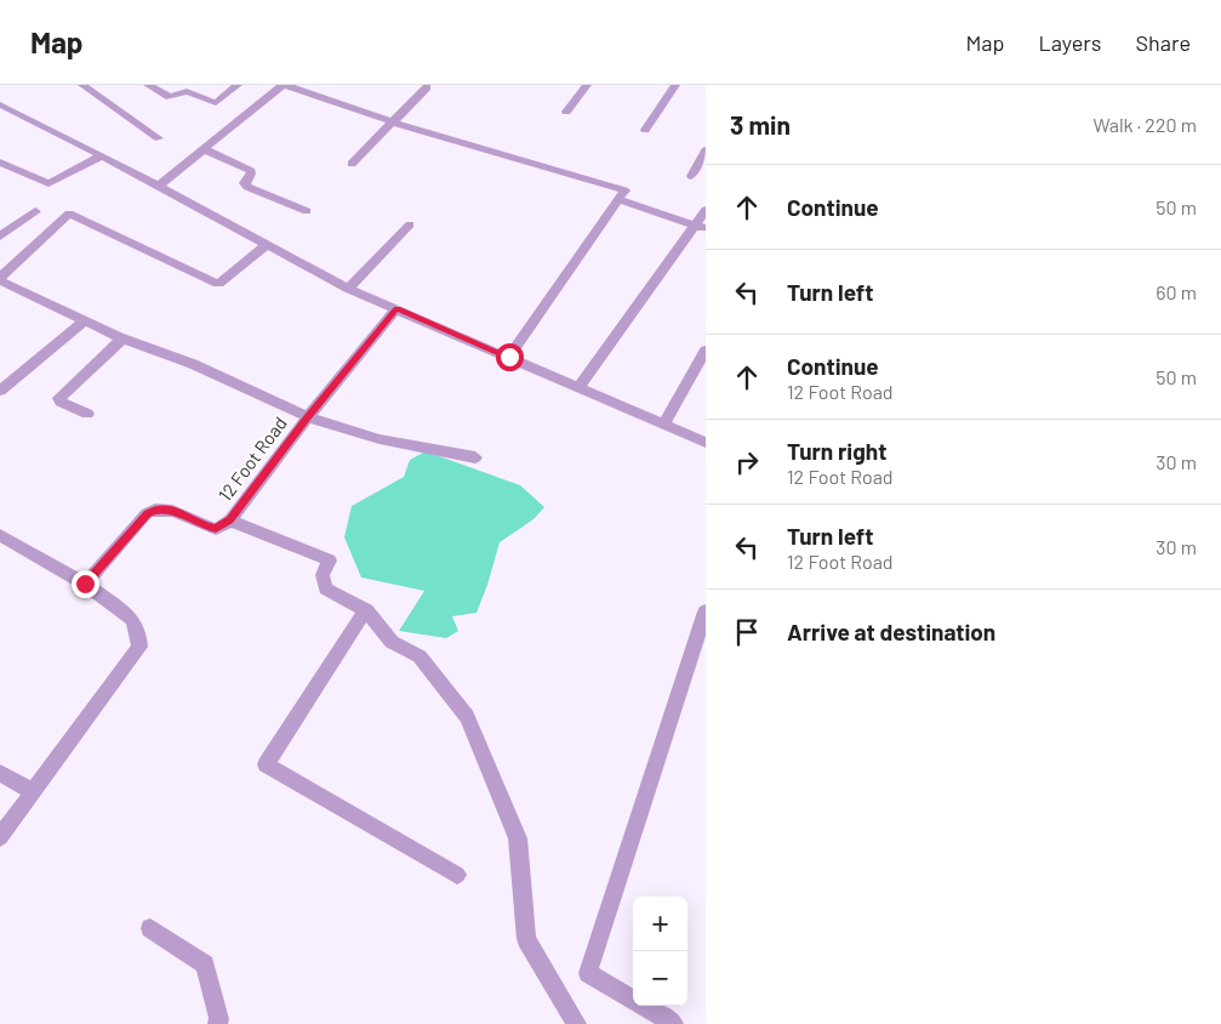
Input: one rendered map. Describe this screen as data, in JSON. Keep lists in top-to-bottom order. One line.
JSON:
{"streets":{"street":["12 Foot Road"]},"page":{"header":"Map","nav":["Map","Layers","Share"],"heading":["3 min","Walk · 220 m"],"list":[["Continue","50 m"],["Turn left","60 m"],["Continue","12 Foot Road","50 m"],["Turn right","12 Foot Road","30 m"],["Turn left","12 Foot Road","30 m"],"Arrive at destination"],"map_buttons":["+","−"]}}
